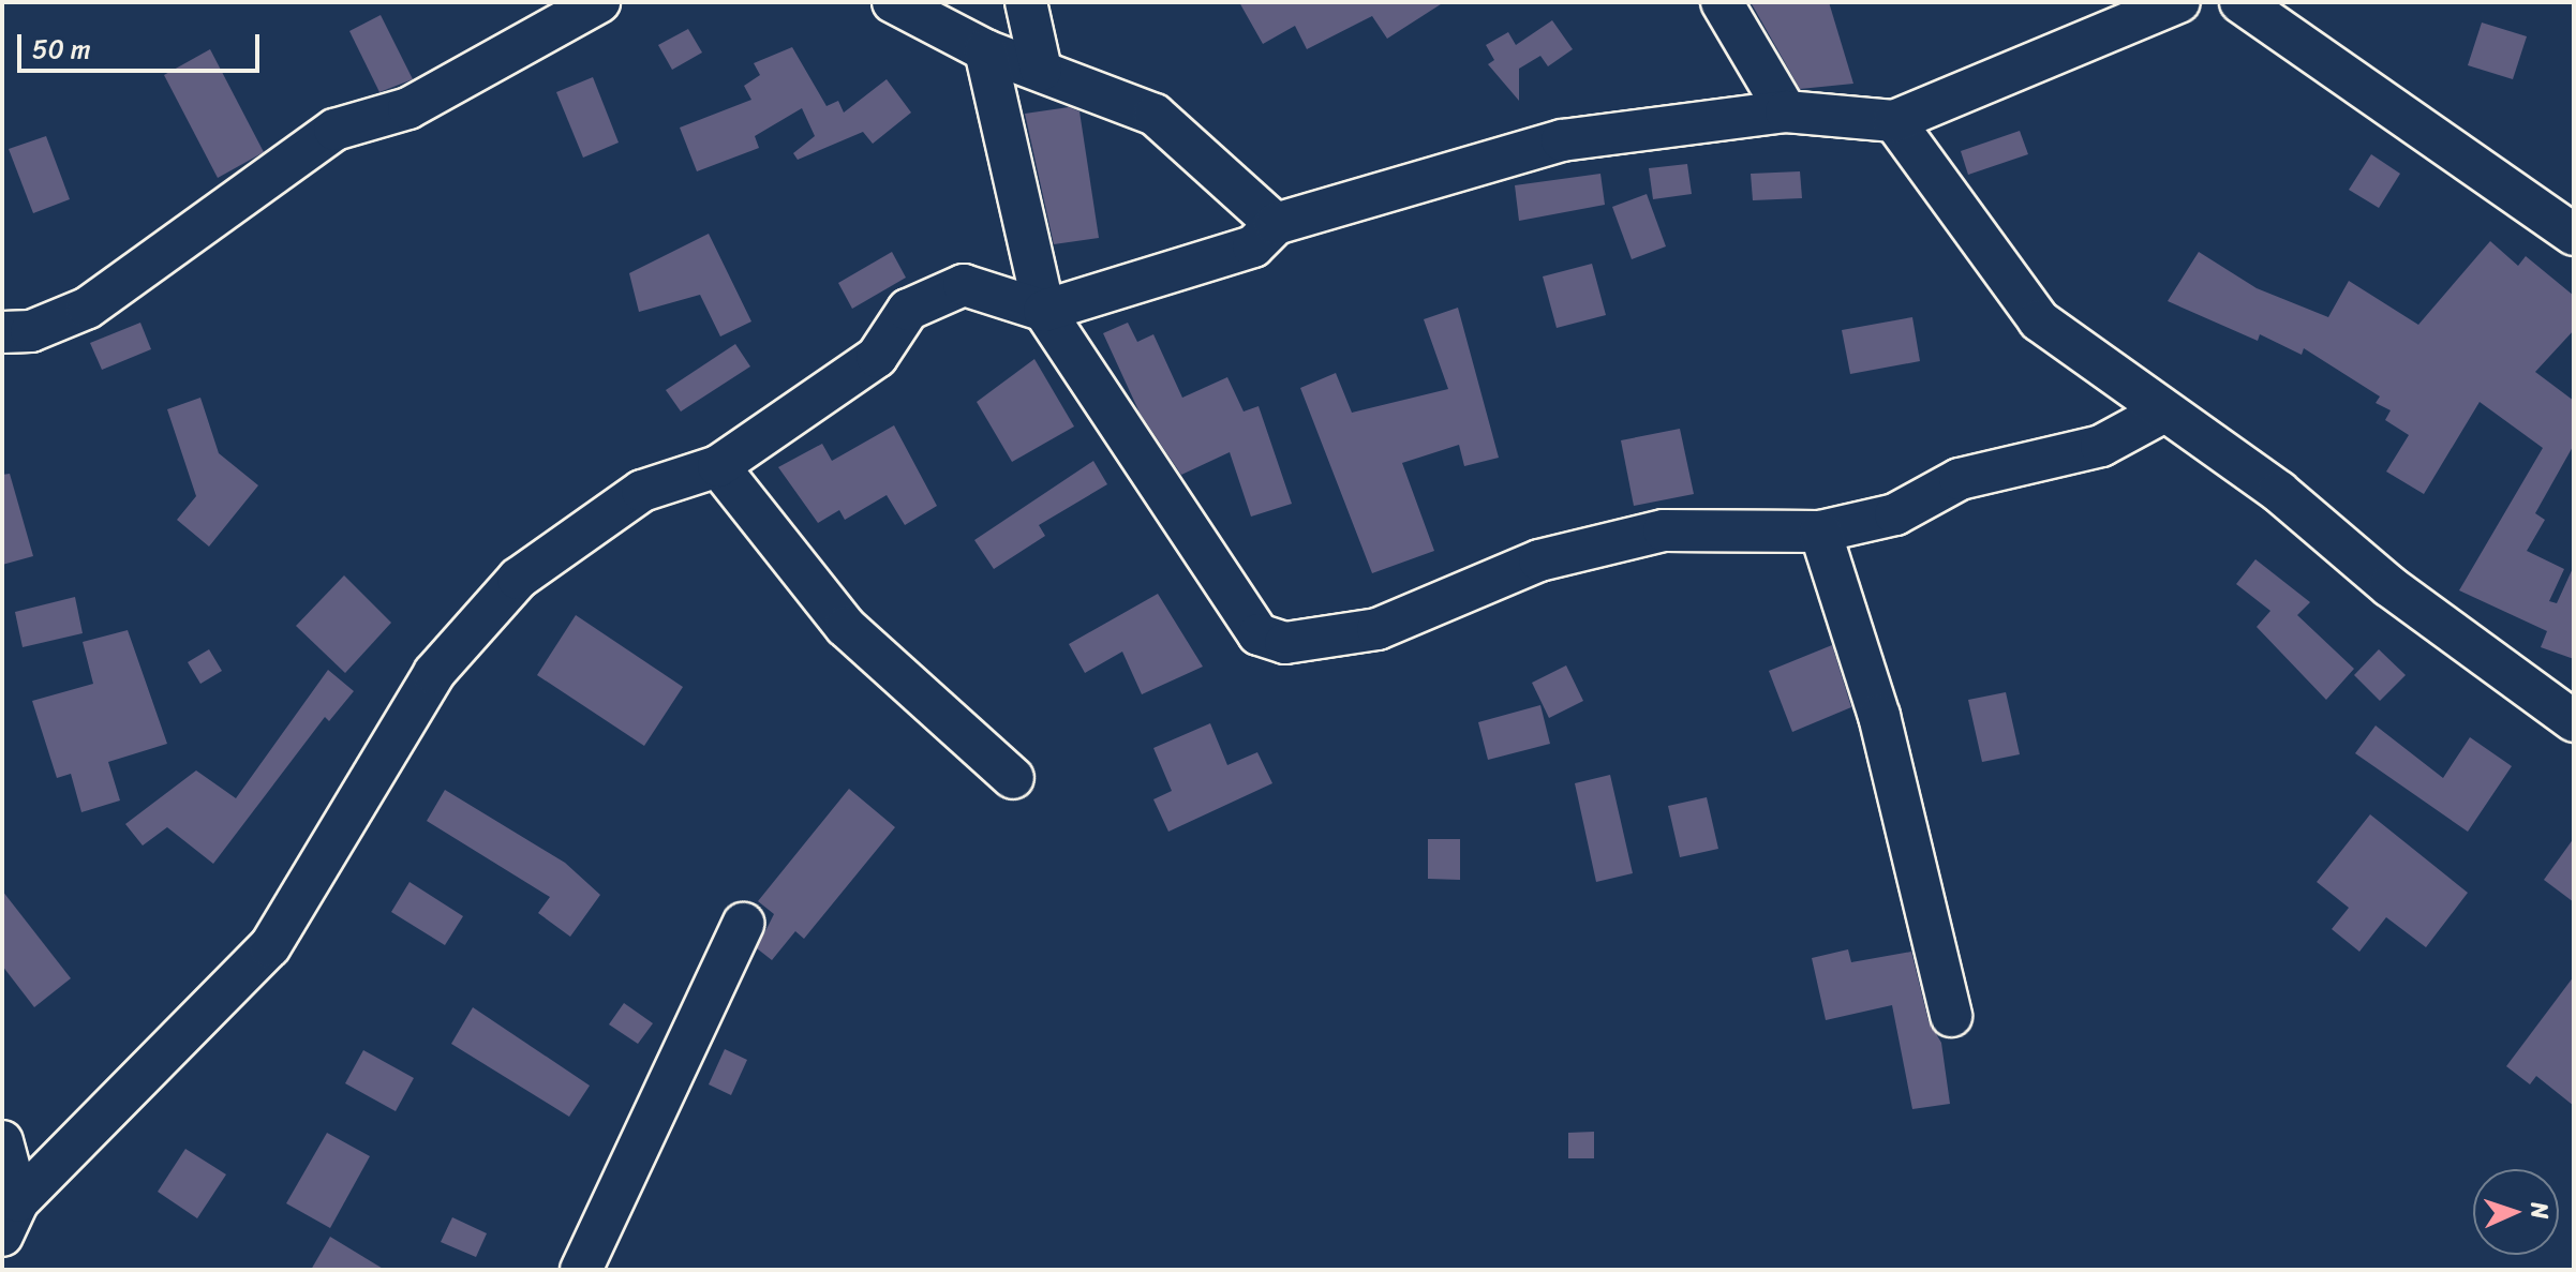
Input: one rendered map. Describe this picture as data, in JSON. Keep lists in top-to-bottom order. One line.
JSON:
{"scale_bar":"50 m","north":"right"}
